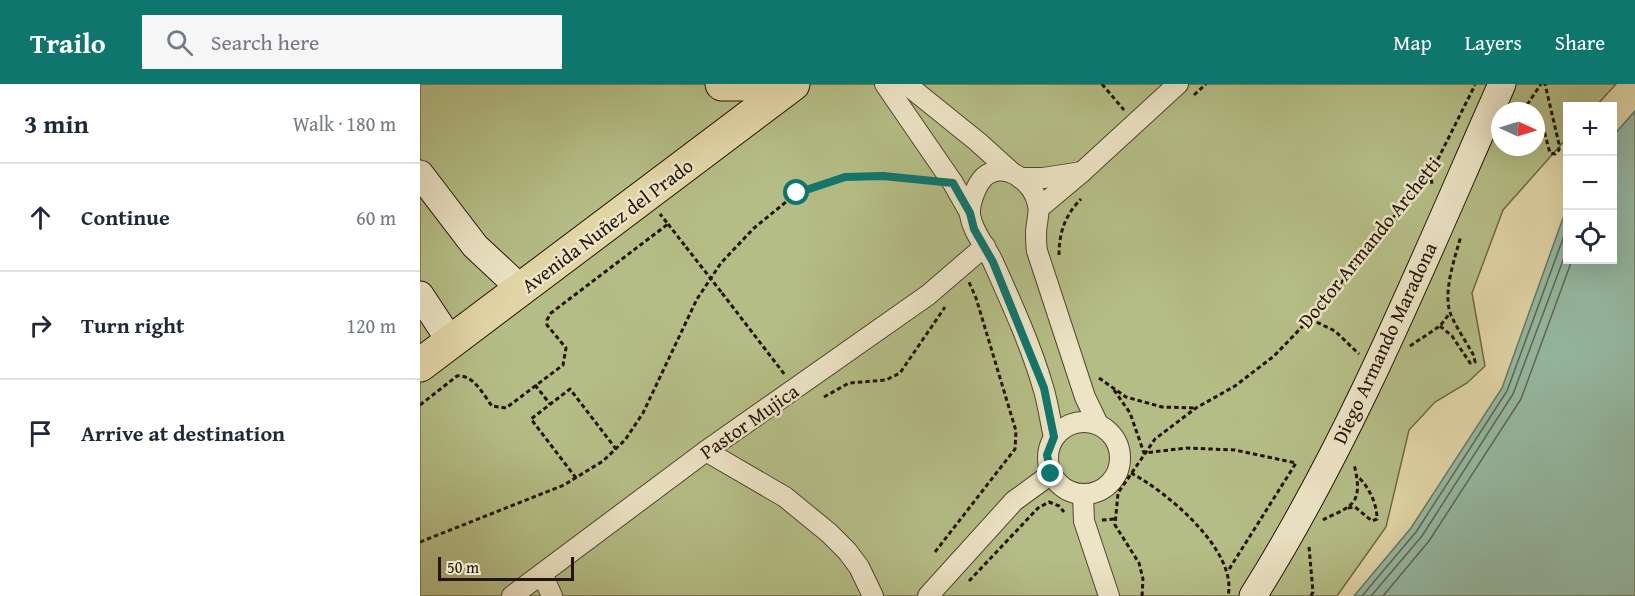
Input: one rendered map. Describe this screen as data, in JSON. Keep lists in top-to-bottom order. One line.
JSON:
{"streets":{"highway":["Avenida Nuñez del Prado"],"main road":["Diego Armando Maradona"],"street":["Pastor Mujica"],"path":["Doctor Armando Archetti"]},"scale_bar":"50 m","north":"right","page":{"header":"Trailo","search":"Search here","nav":["Map","Layers","Share"],"heading":["3 min","Walk · 180 m"],"map_buttons":["+","−"],"list":[["Continue","60 m"],["Turn right","120 m"],"Arrive at destination"],"scale":"50 m"}}
